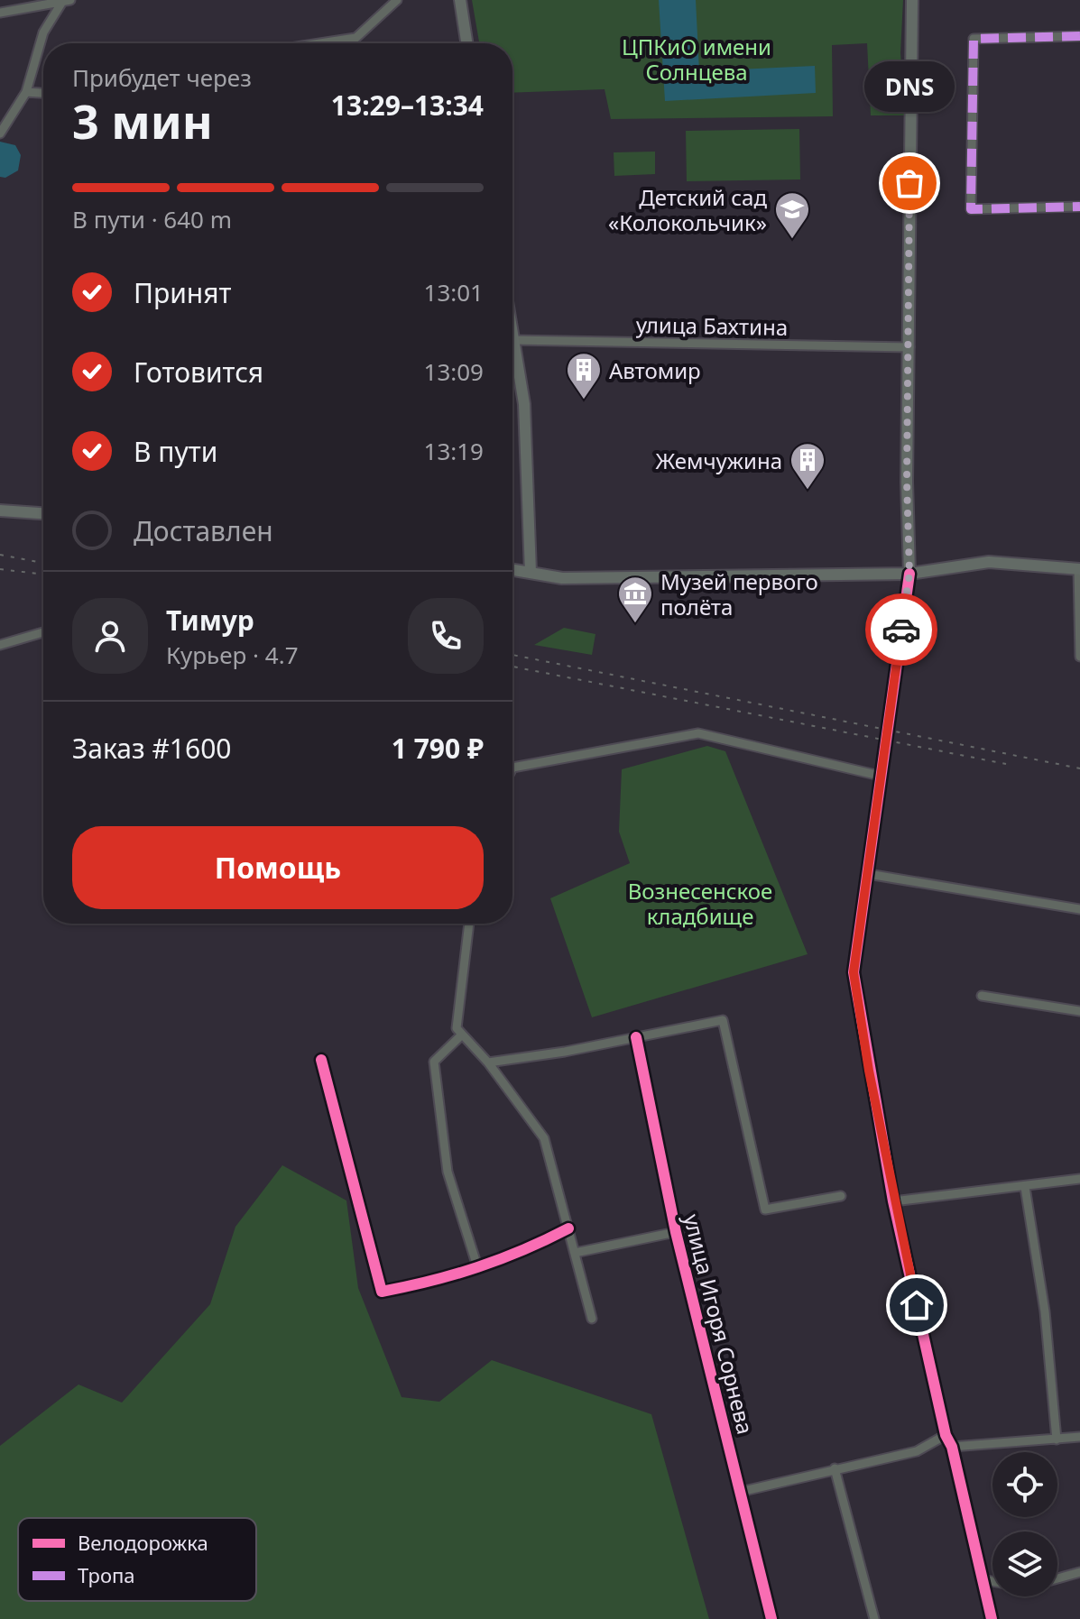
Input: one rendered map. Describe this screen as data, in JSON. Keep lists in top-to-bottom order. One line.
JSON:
{"streets":{"street":["улица Бахтина","улица Игоря Сорнева"]},"parks":["ЦПКиО имени Солнцева","Вознесенское кладбище"],"places":{"other":["DNS"],"school or university":["Детский сад «Колокольчик»"],"building":["Автомир","Жемчужина"],"museum":["Музей первого полёта"]},"legend":["Велодорожка","Тропа"],"page":{"heading":["3 мин","Прибудет через","13:29–13:34"],"panel":["Тимур","Курьер · 4.7","Заказ #1600","1 790 ₽"],"bubble":"DNS","bar":"В пути · 640 m","list":[["Принят","13:01"],["Готовится","13:09"],["В пути","13:19"],"Доставлен"],"buttons":"Помощь"}}
